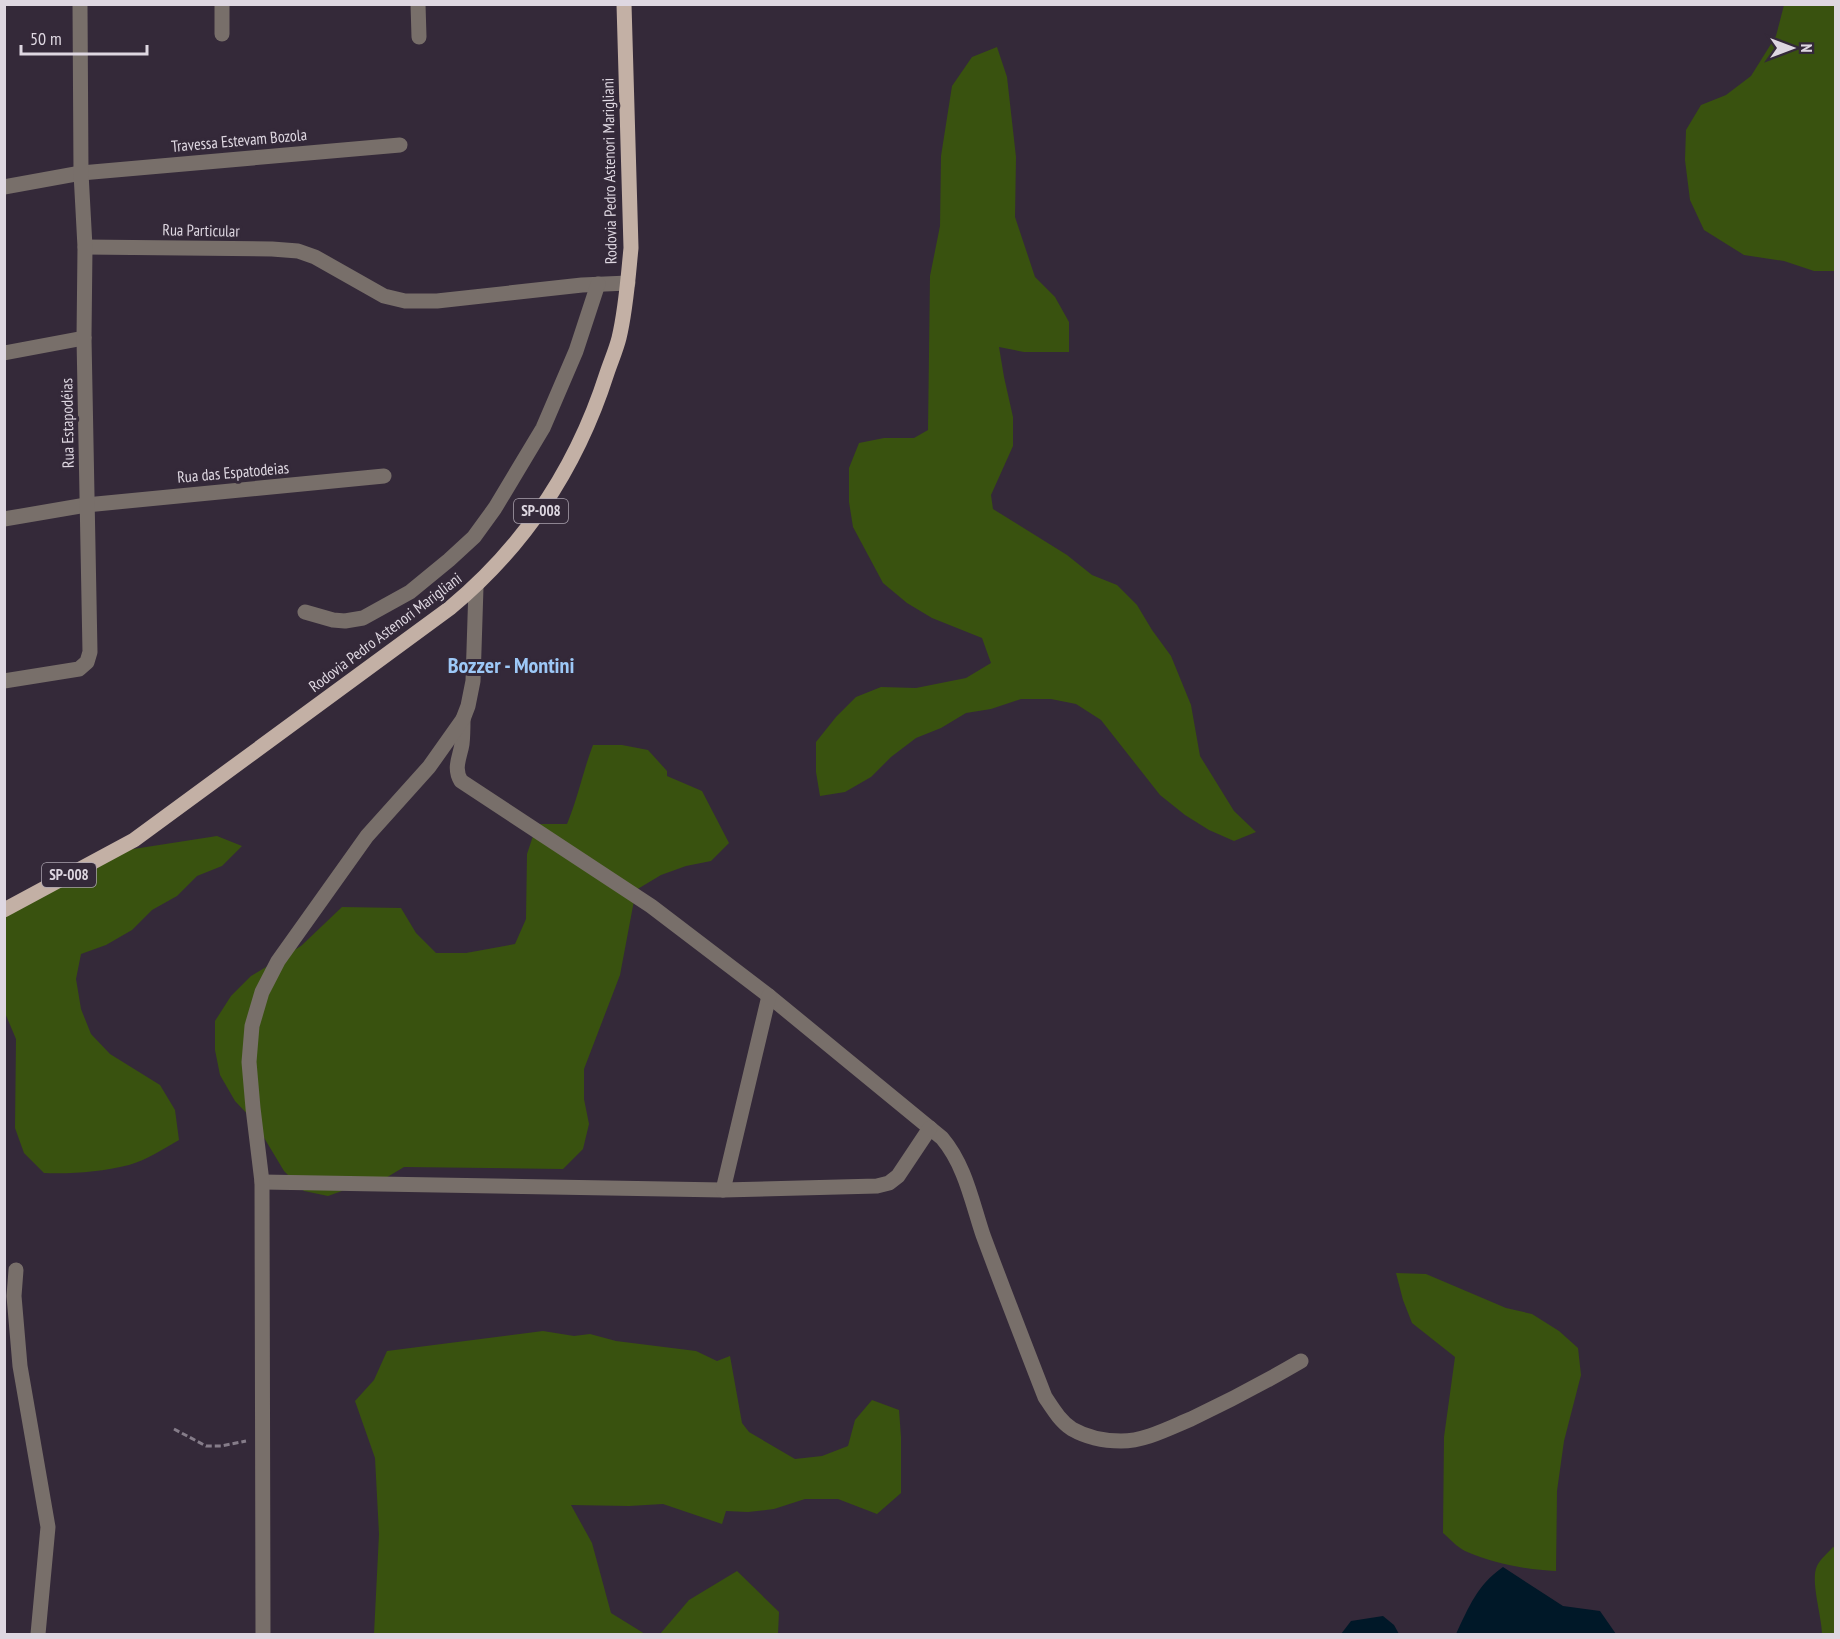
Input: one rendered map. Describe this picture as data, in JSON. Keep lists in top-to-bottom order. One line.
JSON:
{"streets":{"main road":["Rodovia Pedro Astenori Marigliani","SP-008"],"street":["Travessa Estevam Bozola","Rua Particular","Rua Estapodéias","Rua das Espatodeias"]},"crossings":[["Travessa Estevam Bozola","Rua Estapodéias"],["Rodovia Pedro Astenori Marigliani","Rua Particular"],["Rua Particular","Rua Estapodéias"],["Rua Estapodéias","Rua das Espatodeias"]],"districts":["Bozzer - Montini"],"scale_bar":"50 m","north":"right"}
